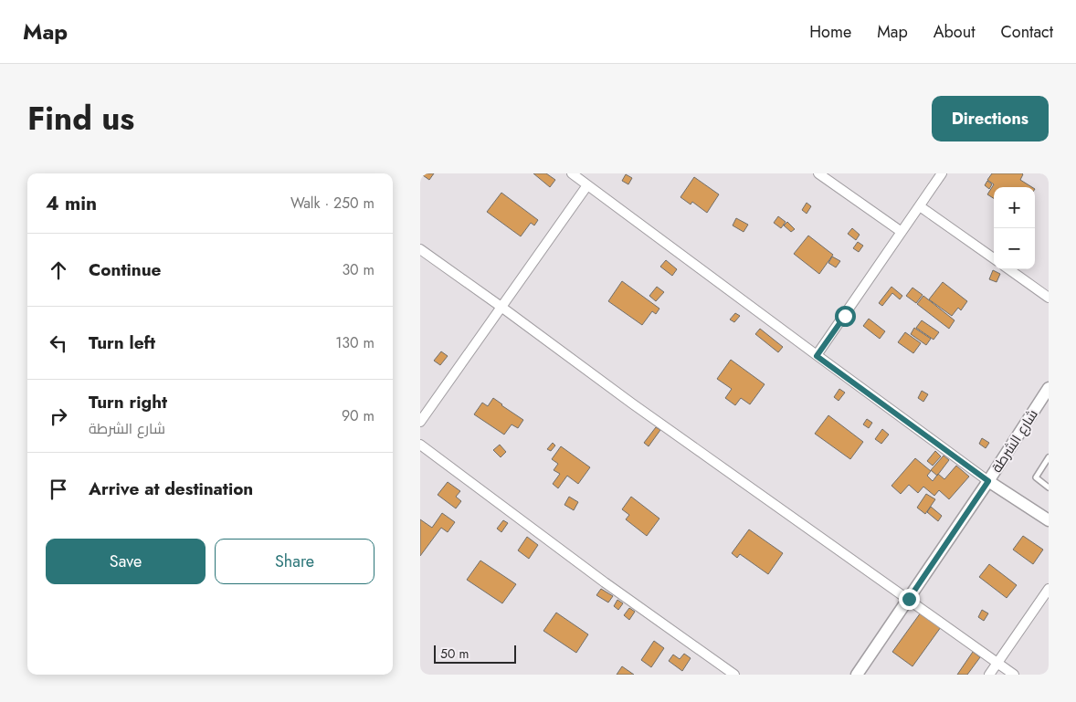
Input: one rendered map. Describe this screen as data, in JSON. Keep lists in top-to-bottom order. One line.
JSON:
{"streets":{"street":["شارع الشرطة"]},"scale_bar":"50 m","page":{"header":"Map","nav":["Home","Map","About","Contact"],"title":"Find us","buttons":["Directions",["Save","Share"]],"heading":["4 min","Walk · 250 m"],"map_buttons":["+","−"],"list":[["Continue","30 m"],["Turn left","130 m"],["Turn right","شارع الشرطة","90 m"],"Arrive at destination"],"scale":"50 m"}}
